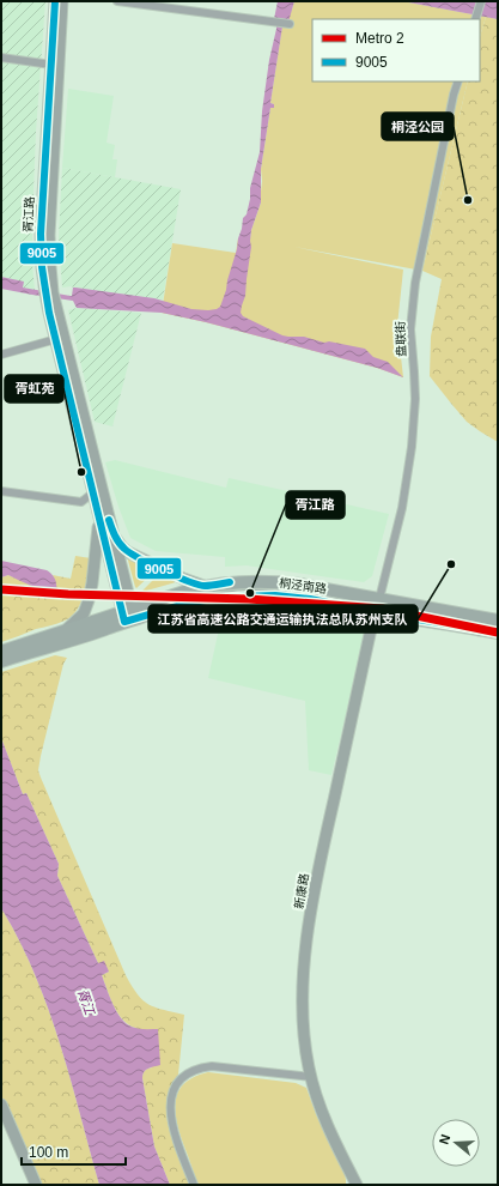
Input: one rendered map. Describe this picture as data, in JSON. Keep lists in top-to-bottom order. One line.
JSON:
{"streets":{"main road":["胥江路","桐泾南路","新康路"],"street":["盘联街"]},"crossings":[["胥江路","桐泾南路"],["盘联街","桐泾南路"],["盘联街","新康路"],["桐泾南路","新康路"]],"water":["胥江"],"places":["桐泾公园","胥虹苑","江苏省高速公路交通运输执法总队苏州支队","胥江路"],"lines":["transit line 9005","metro line 2"],"legend":["Metro 2","9005"],"scale_bar":"100 m","north":"left"}
